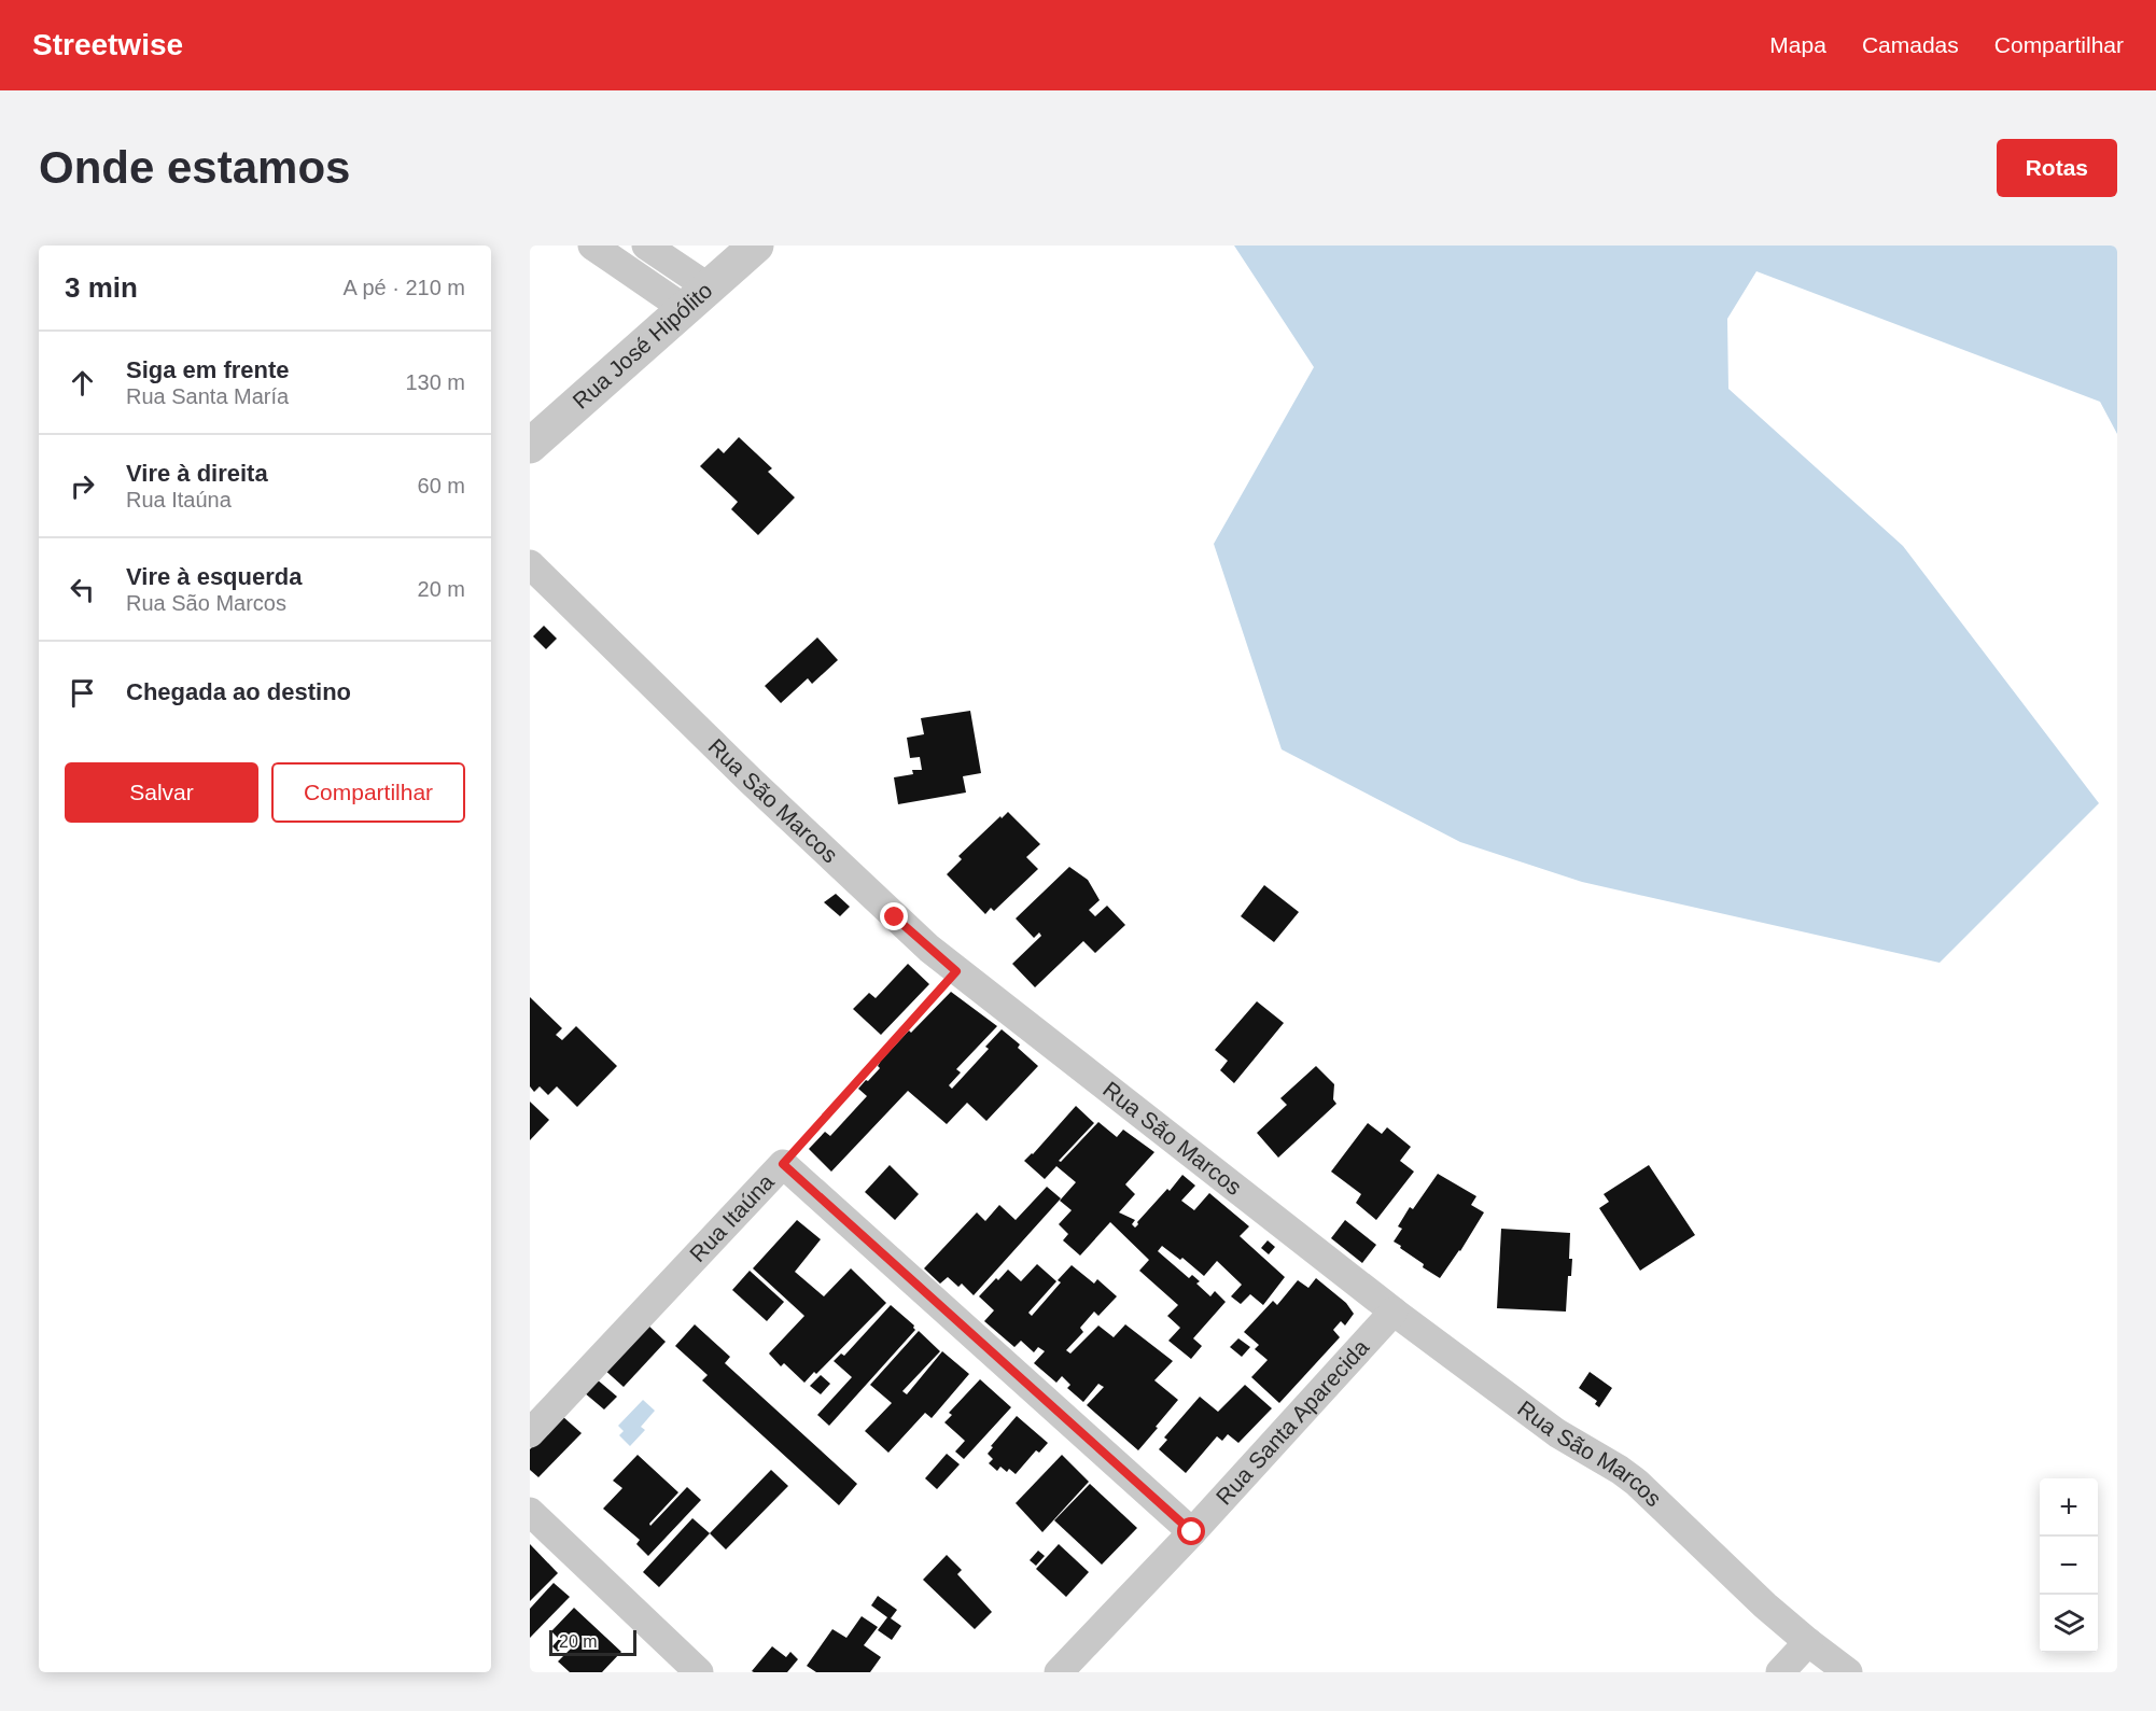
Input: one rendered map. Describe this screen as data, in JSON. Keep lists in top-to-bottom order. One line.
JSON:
{"streets":{"street":["Rua José Hipólito","Rua São Marcos","Rua Itaúna","Rua Santa Aparecida"]},"crossings":[["Rua São Marcos","Rua Itaúna"],["Rua São Marcos","Rua Santa Aparecida"]],"scale_bar":"20 m","page":{"header":"Streetwise","nav":["Mapa","Camadas","Compartilhar"],"buttons":["Rotas",["Salvar","Compartilhar"]],"title":"Onde estamos","heading":["3 min","A pé · 210 m"],"list":[["Siga em frente","Rua Santa María","130 m"],["Vire à direita","Rua Itaúna","60 m"],["Vire à esquerda","Rua São Marcos","20 m"],"Chegada ao destino"],"map_buttons":["+","−"],"scale":"20 m"}}
